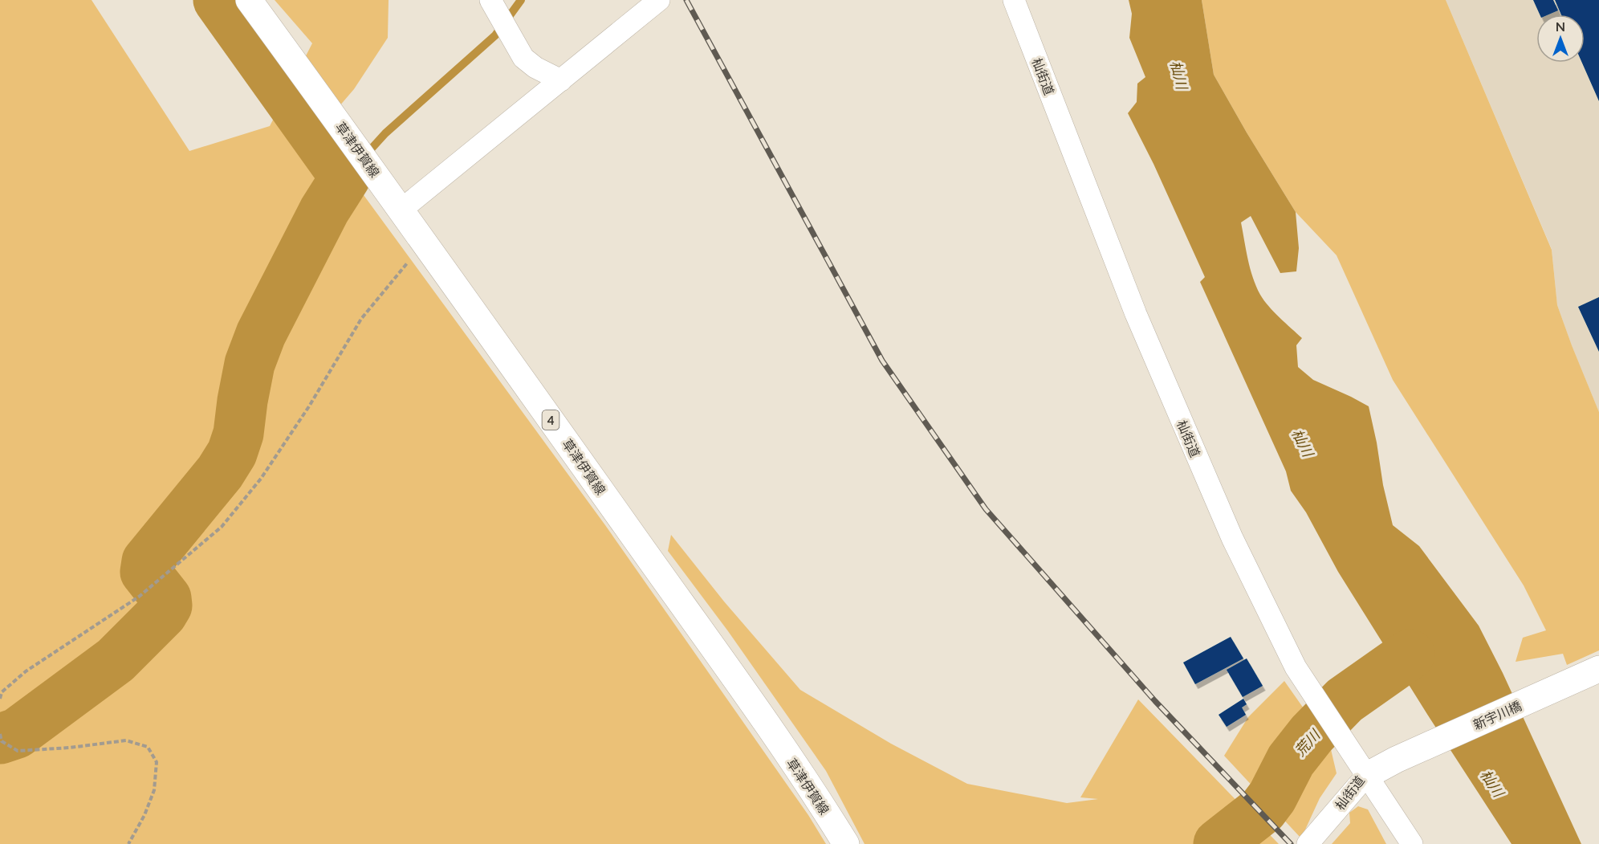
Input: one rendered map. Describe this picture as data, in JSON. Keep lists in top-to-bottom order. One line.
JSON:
{"streets":{"main road":["草津伊賀線","4","新宇川橋"],"street":["杣街道"]},"crossings":[["杣街道","新宇川橋"]],"water":["杣川","荒川"],"north":"top"}
